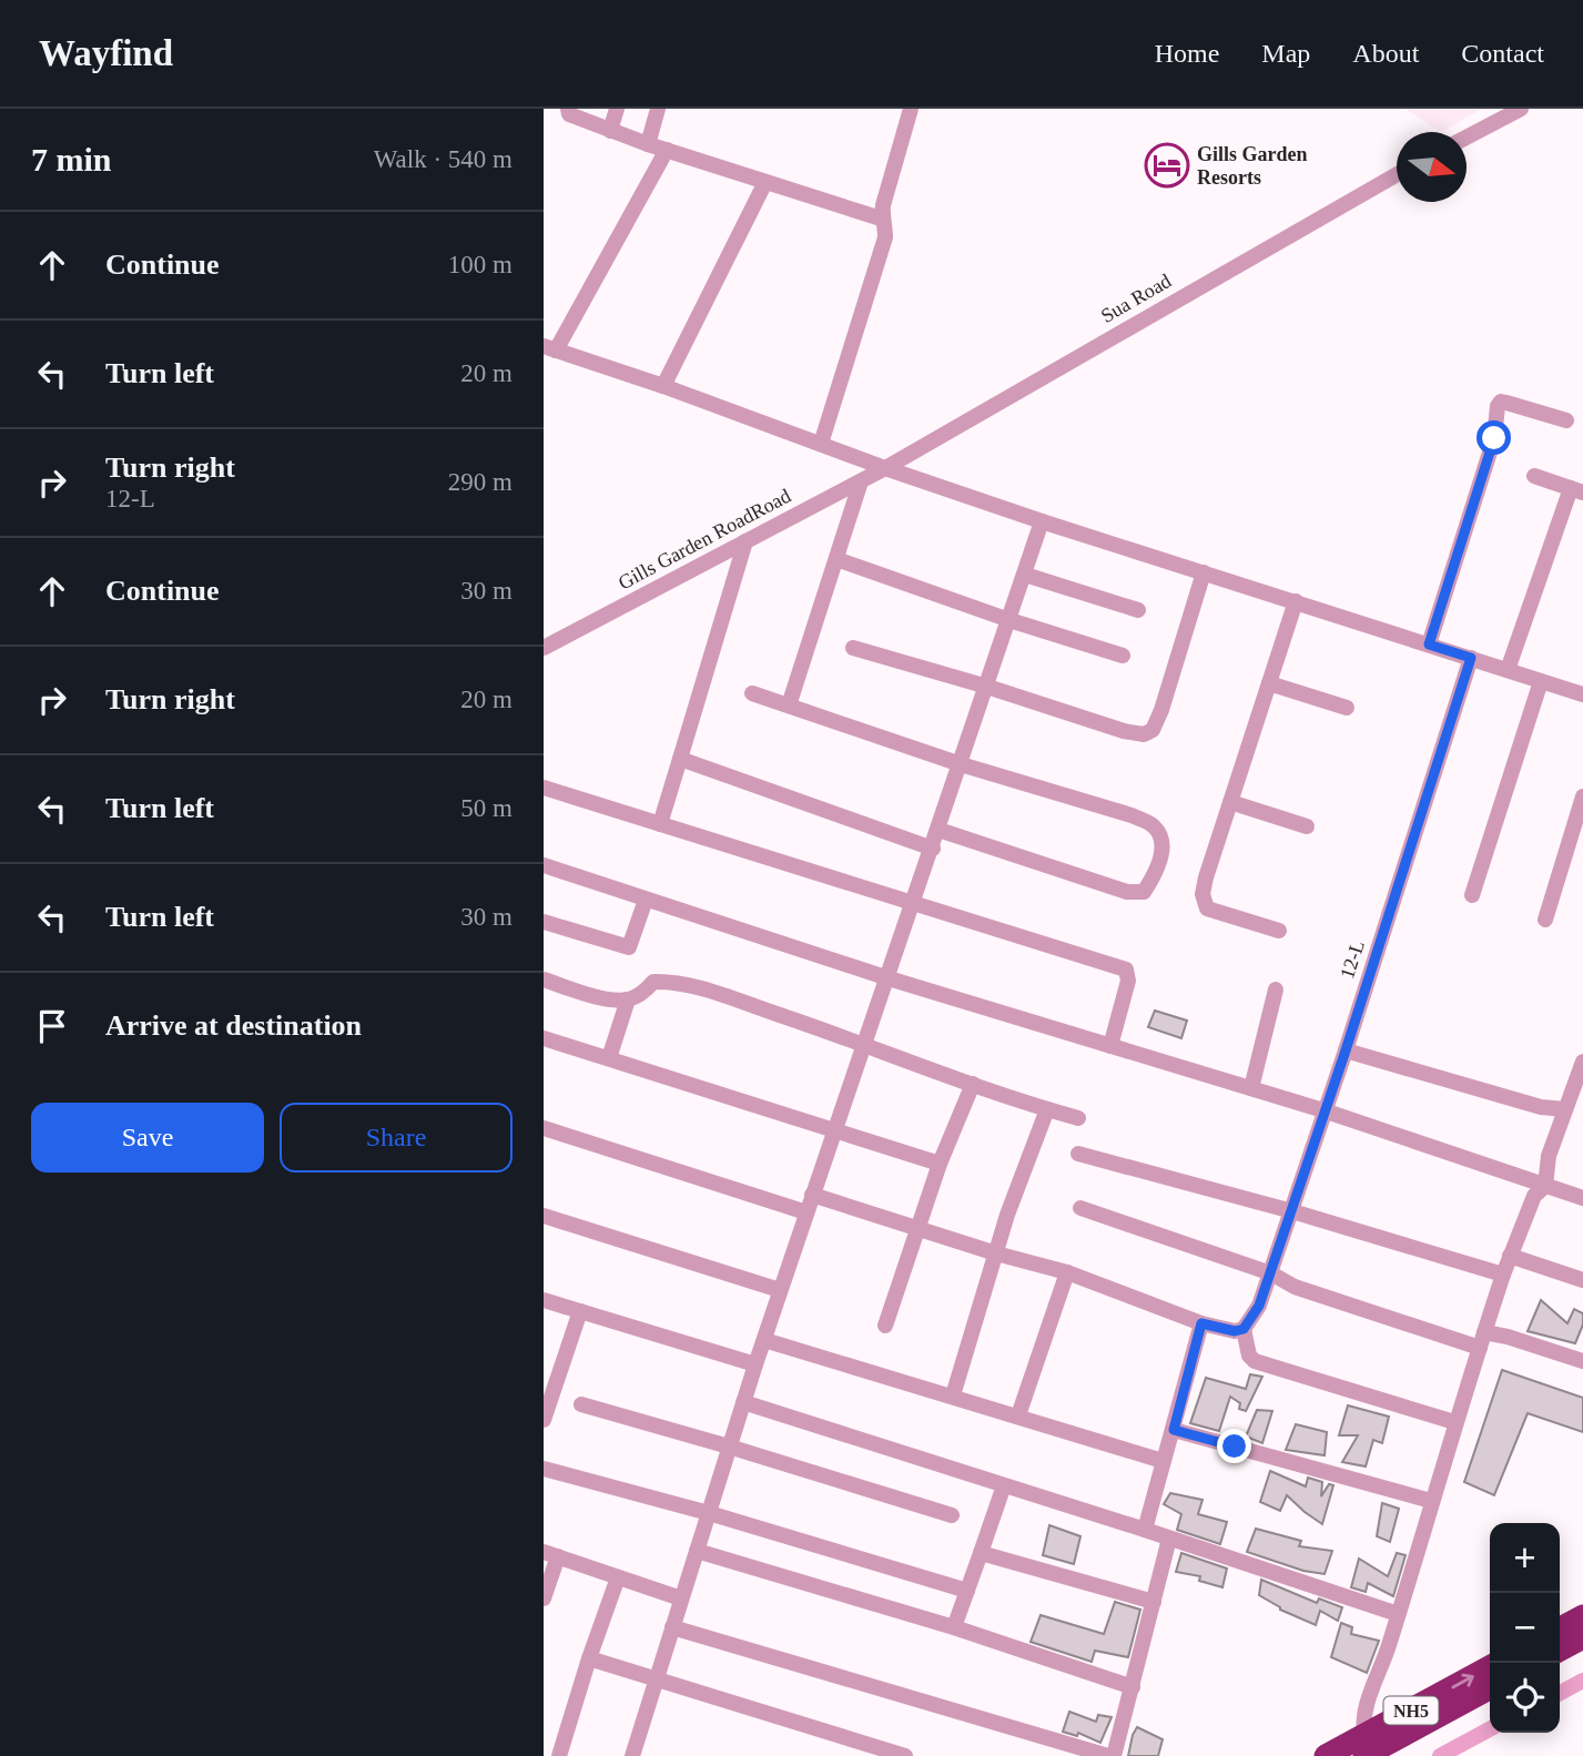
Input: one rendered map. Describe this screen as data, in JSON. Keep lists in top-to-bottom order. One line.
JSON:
{"streets":{"highway":["NH5"],"street":["Sua Road","Gills Garden RoadRoad","12-L"]},"crossings":[["Sua Road","Gills Garden RoadRoad"]],"places":{"hotel":["Gills Garden Resorts"]},"north":"right","page":{"header":"Wayfind","nav":["Home","Map","About","Contact"],"heading":["7 min","Walk · 540 m"],"list":[["Continue","100 m"],["Turn left","20 m"],["Turn right","12-L","290 m"],["Continue","30 m"],["Turn right","20 m"],["Turn left","50 m"],["Turn left","30 m"],"Arrive at destination"],"buttons":["Save","Share"],"map_buttons":["+","−"]}}
